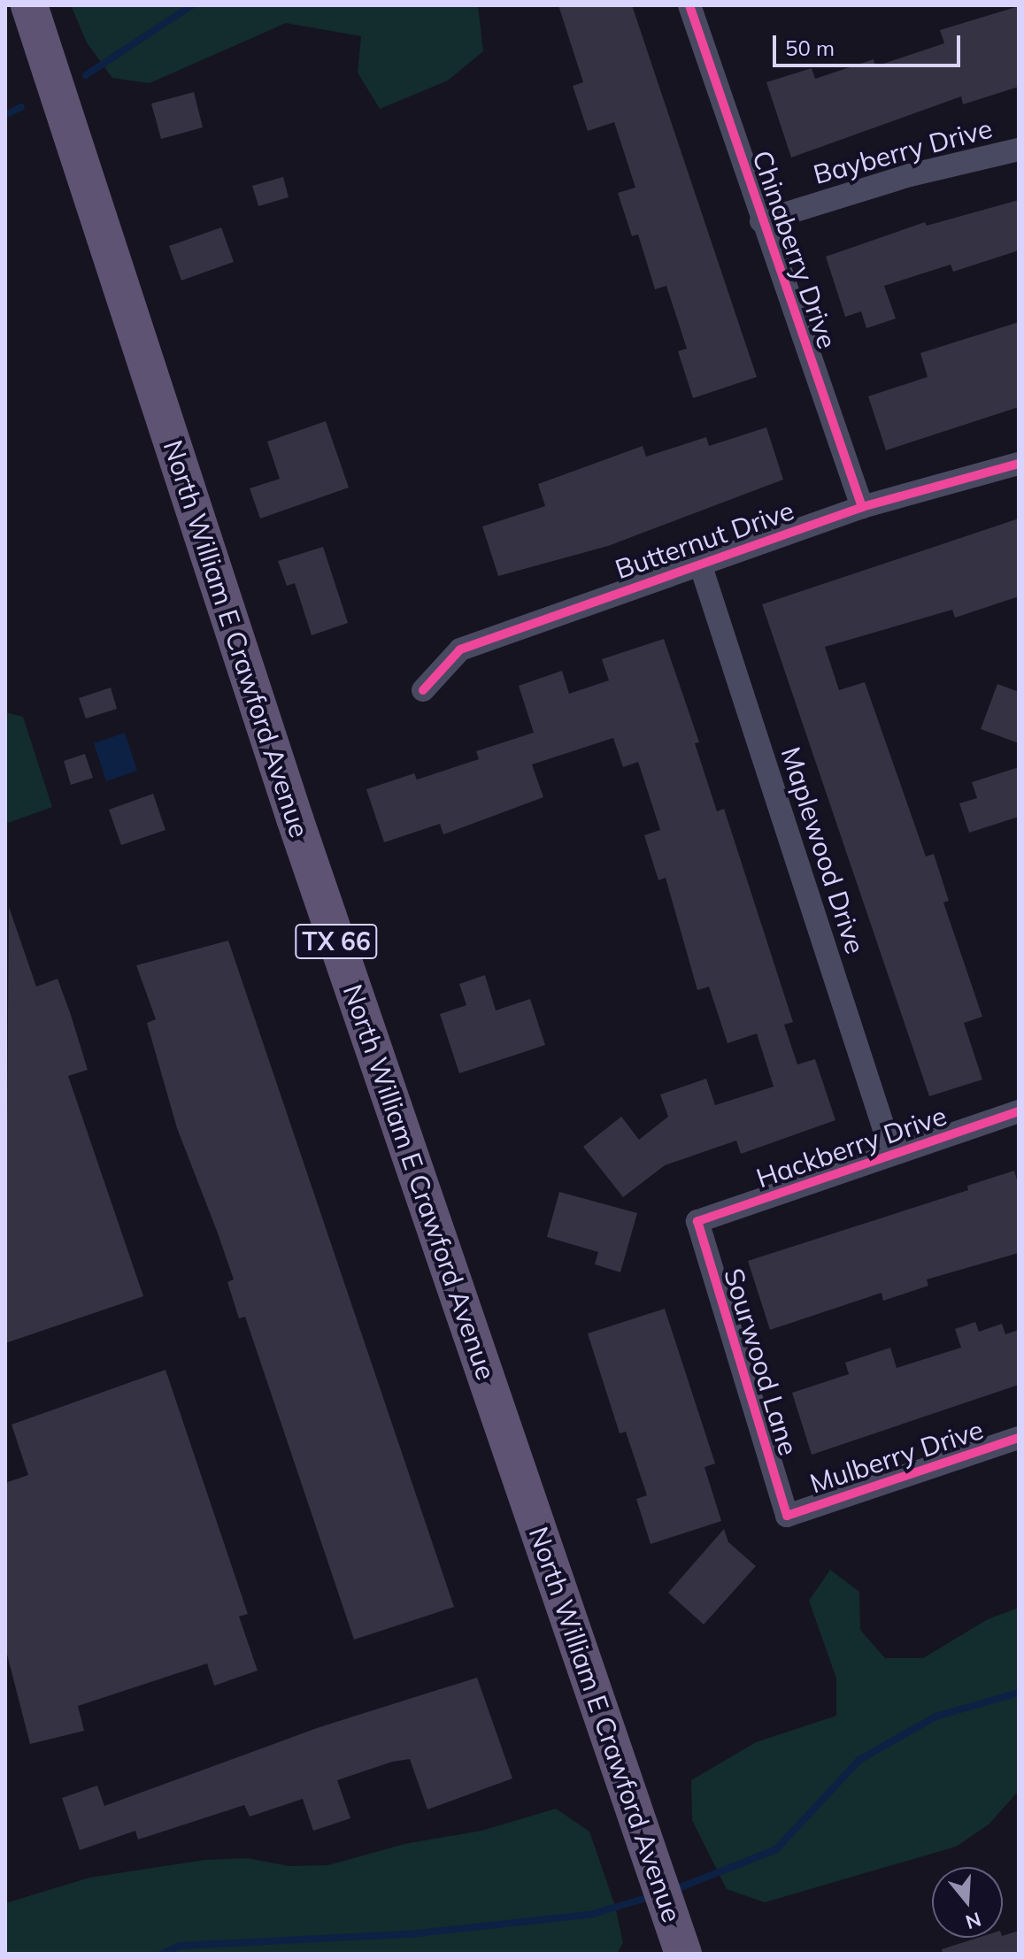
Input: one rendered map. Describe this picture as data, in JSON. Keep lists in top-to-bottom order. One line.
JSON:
{"streets":{"main road":["North William E Crawford Avenue","TX 66"],"street":["Bayberry Drive","Chinaberry Drive","Butternut Drive","Maplewood Drive","Hackberry Drive","Sourwood Lane","Mulberry Drive"]},"crossings":[["Bayberry Drive","Chinaberry Drive"],["Chinaberry Drive","Butternut Drive"],["Butternut Drive","Maplewood Drive"],["Maplewood Drive","Hackberry Drive"],["Hackberry Drive","Sourwood Lane"],["Sourwood Lane","Mulberry Drive"]],"scale_bar":"50 m","north":"bottom"}
